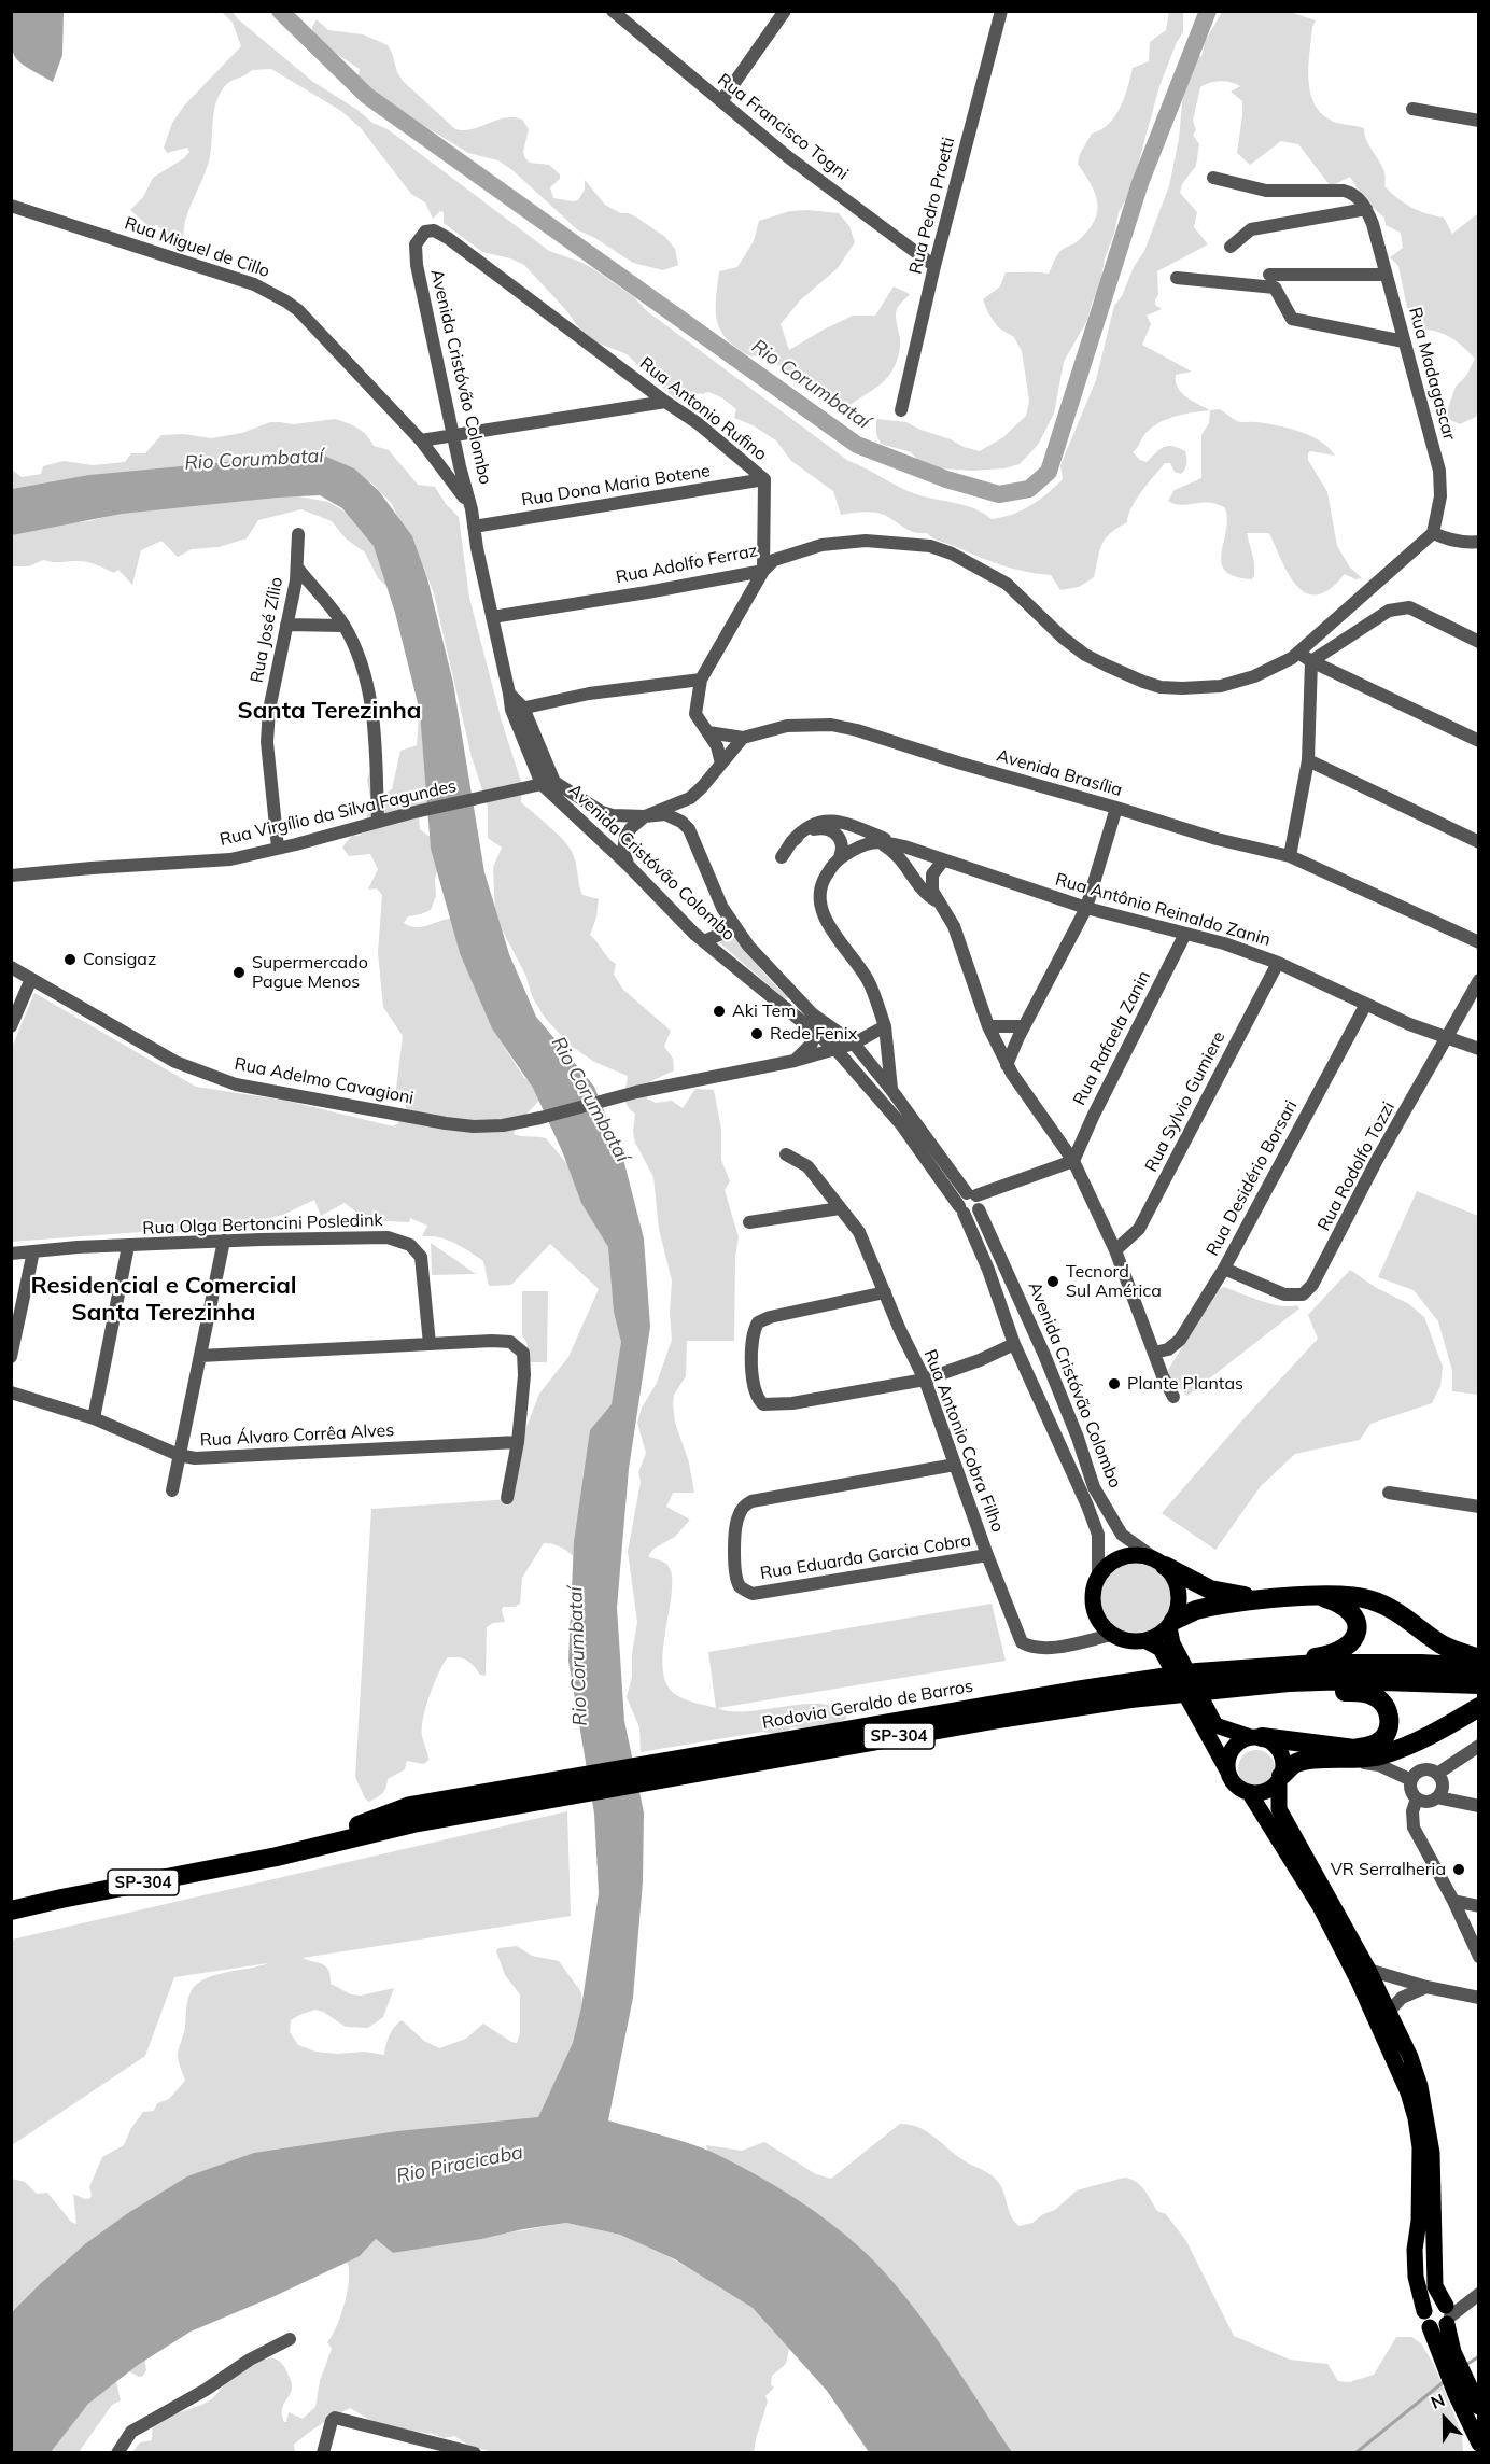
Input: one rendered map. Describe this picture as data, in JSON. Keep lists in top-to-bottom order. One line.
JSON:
{"streets":{"highway":["Rodovia Geraldo de Barros","SP-304"],"street":["Rua Francisco Togni","Rua Pedro Proetti","Rua Miguel de Cillo","Rua Madagascar","Avenida Cristóvão Colombo","Rua Antonio Rufino","Rua Dona Maria Botene","Rua Adolfo Ferraz","Rua José Zílio","Avenida Brasília","Rua Virgílio da Silva Fagundes","Rua Antônio Reinaldo Zanin","Rua Rafaela Zanin","Rua Adelmo Cavagioni","Rua Sylvio Gumiere","Rua Rodolfo Tozzi","Rua Desidério Borsari","Rua Olga Bertoncini Posledink","Rua Álvaro Corrêa Alves","Rua Antonio Cobra Filho","Rua Eduarda Garcia Cobra"]},"crossings":[["Rua Francisco Togni","Rua Pedro Proetti"],["Rua Miguel de Cillo","Avenida Cristóvão Colombo"],["Avenida Cristóvão Colombo","Rua Antonio Rufino"],["Avenida Cristóvão Colombo","Rua Dona Maria Botene"],["Avenida Cristóvão Colombo","Rua Adolfo Ferraz"],["Avenida Cristóvão Colombo","Rua Virgílio da Silva Fagundes"],["Avenida Cristóvão Colombo","Rua Adelmo Cavagioni"],["Avenida Cristóvão Colombo","Rua Antonio Cobra Filho"],["Rua Antonio Rufino","Rua Dona Maria Botene"],["Rua Antonio Rufino","Rua Adolfo Ferraz"],["Rua José Zílio","Rua Virgílio da Silva Fagundes"],["Rua Antônio Reinaldo Zanin","Rua Rafaela Zanin"],["Rua Antônio Reinaldo Zanin","Rua Sylvio Gumiere"],["Rua Antônio Reinaldo Zanin","Rua Rodolfo Tozzi"],["Rua Antônio Reinaldo Zanin","Rua Desidério Borsari"],["Rua Rodolfo Tozzi","Rua Desidério Borsari"],["Rua Antonio Cobra Filho","Rua Eduarda Garcia Cobra"]],"districts":["Santa Terezinha","Residencial e Comercial Santa Terezinha"],"water":["Rio Corumbataí","Rio Piracicaba"],"places":["Consigaz","Supermercado Pague Menos","Aki Tem","Rede Fenix","Tecnord Sul América","Plante Plantas","VR Serralheria"],"north":"top"}
